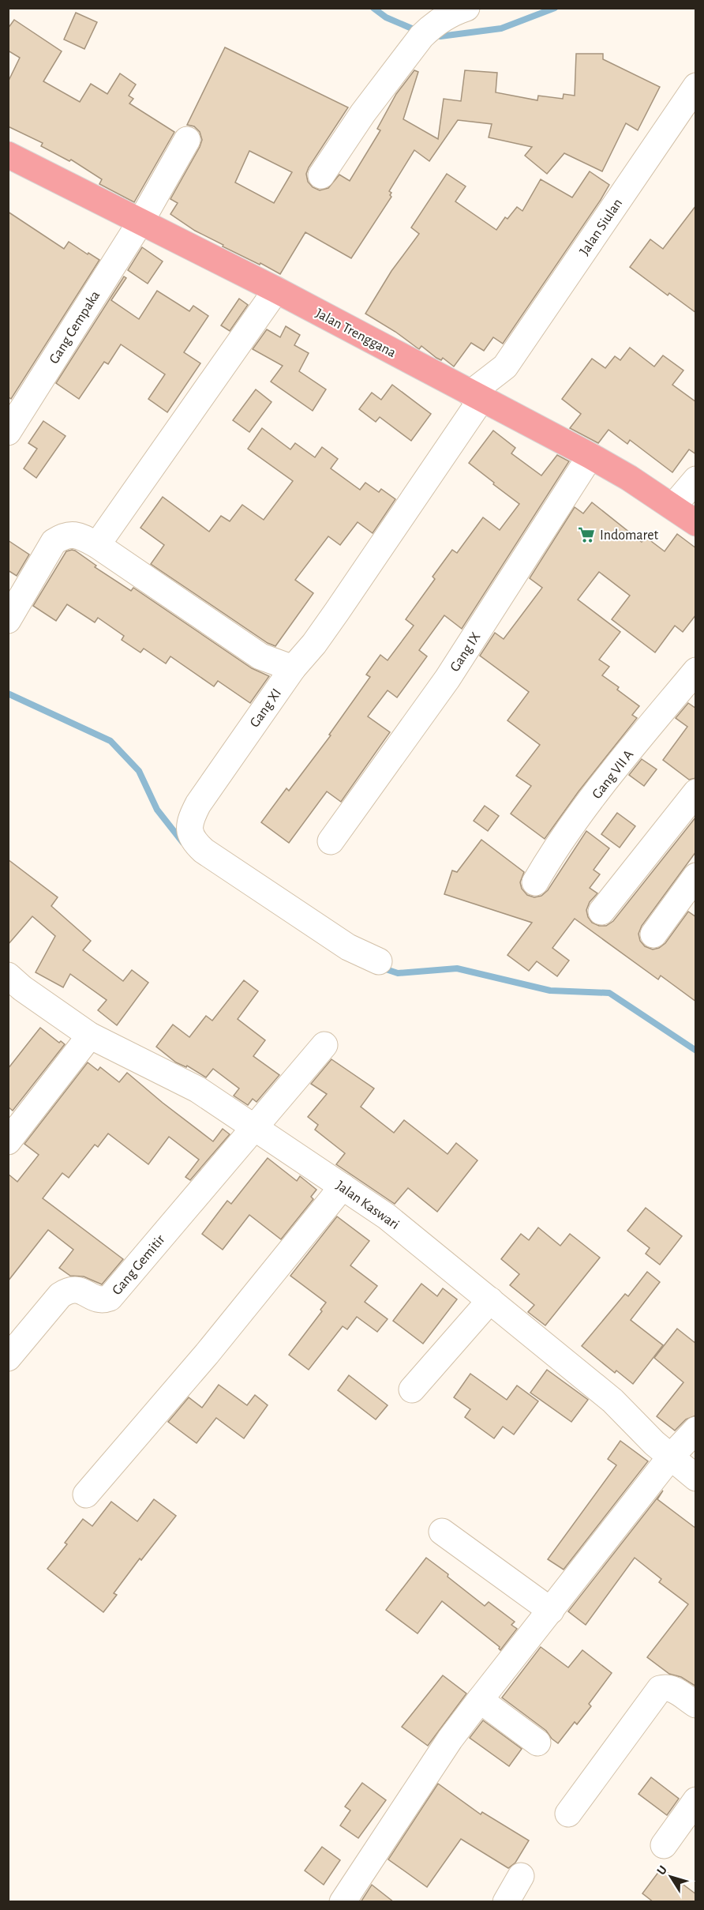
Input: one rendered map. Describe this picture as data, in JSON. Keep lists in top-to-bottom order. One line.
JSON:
{"streets":{"main road":["Jalan Trenggana"],"street":["Jalan Siulan","Gang Cempaka","Gang IX","Gang XI","Gang VII A","Jalan Kaswari","Gang Gemitir"]},"crossings":[["Jalan Siulan","Jalan Trenggana"],["Jalan Siulan","Gang XI"],["Gang Cempaka","Jalan Trenggana"],["Jalan Trenggana","Gang IX"],["Jalan Trenggana","Gang XI"],["Jalan Kaswari","Gang Gemitir"]],"places":{"supermarket":["Indomaret"]},"north":"top left"}
